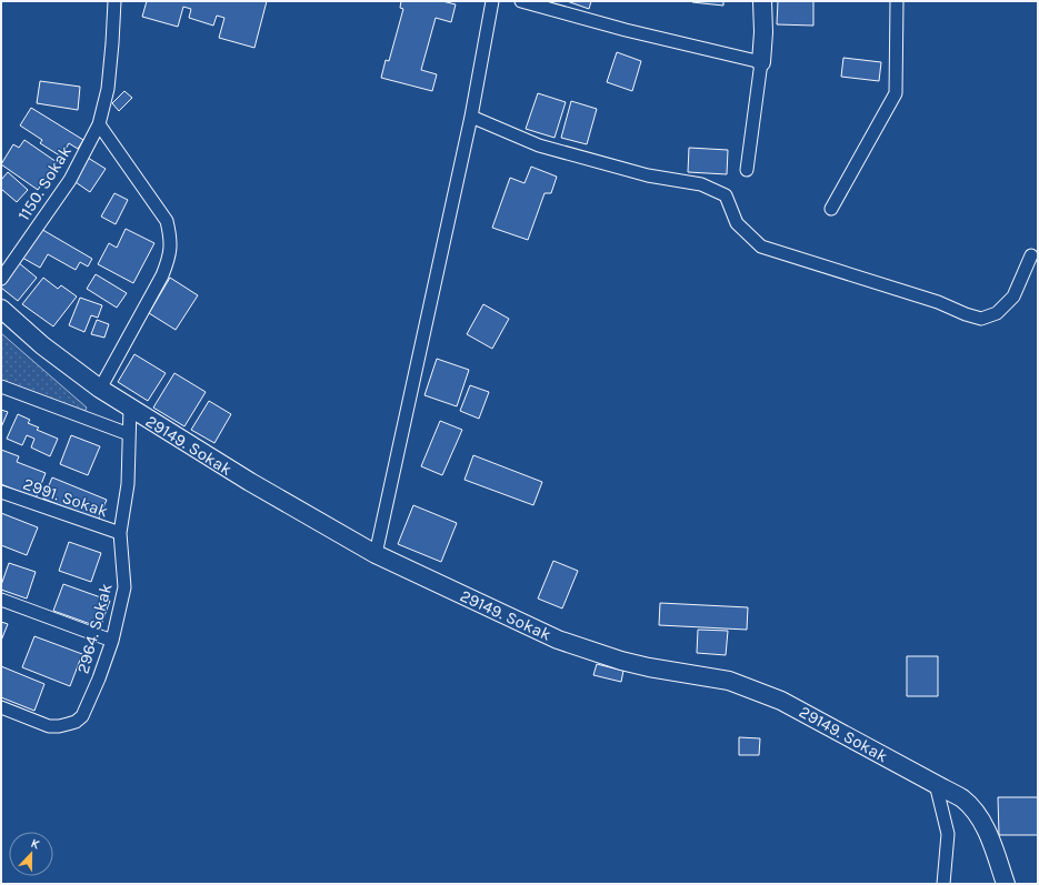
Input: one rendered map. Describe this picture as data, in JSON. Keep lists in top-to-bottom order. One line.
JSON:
{"streets":{"street":["1150. Sokak","29149. Sokak","2991. Sokak","2964. Sokak"]},"crossings":[["29149. Sokak","2964. Sokak"],["2991. Sokak","2964. Sokak"]],"north":"top"}
